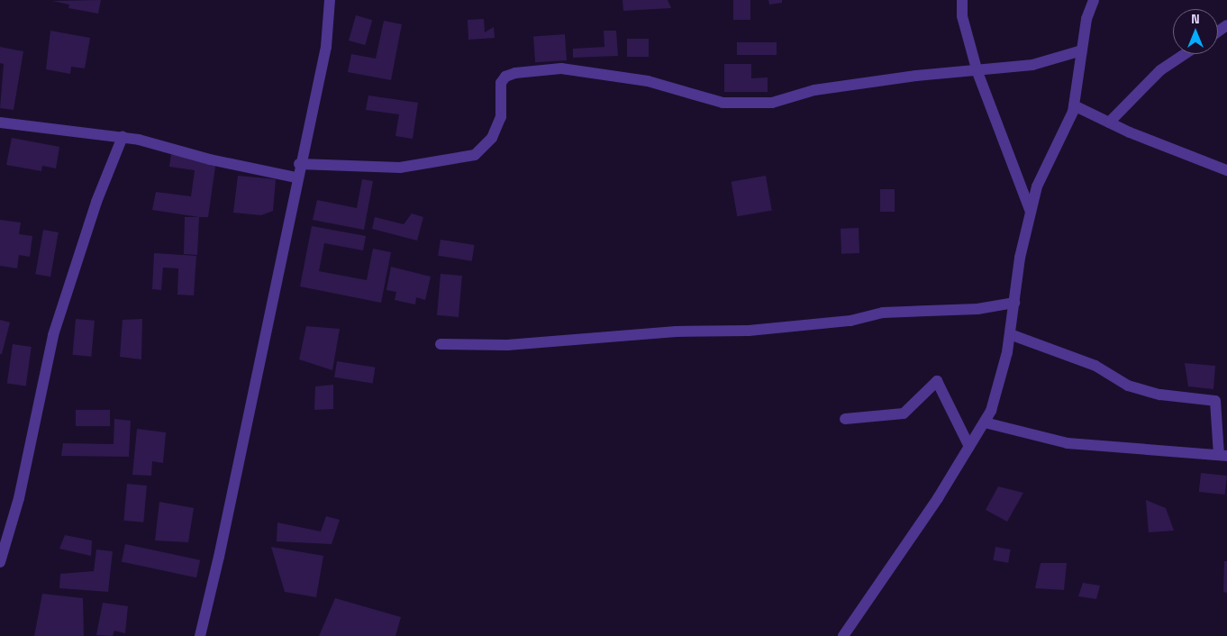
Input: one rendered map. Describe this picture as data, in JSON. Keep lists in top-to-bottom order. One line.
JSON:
{"north":"top"}
